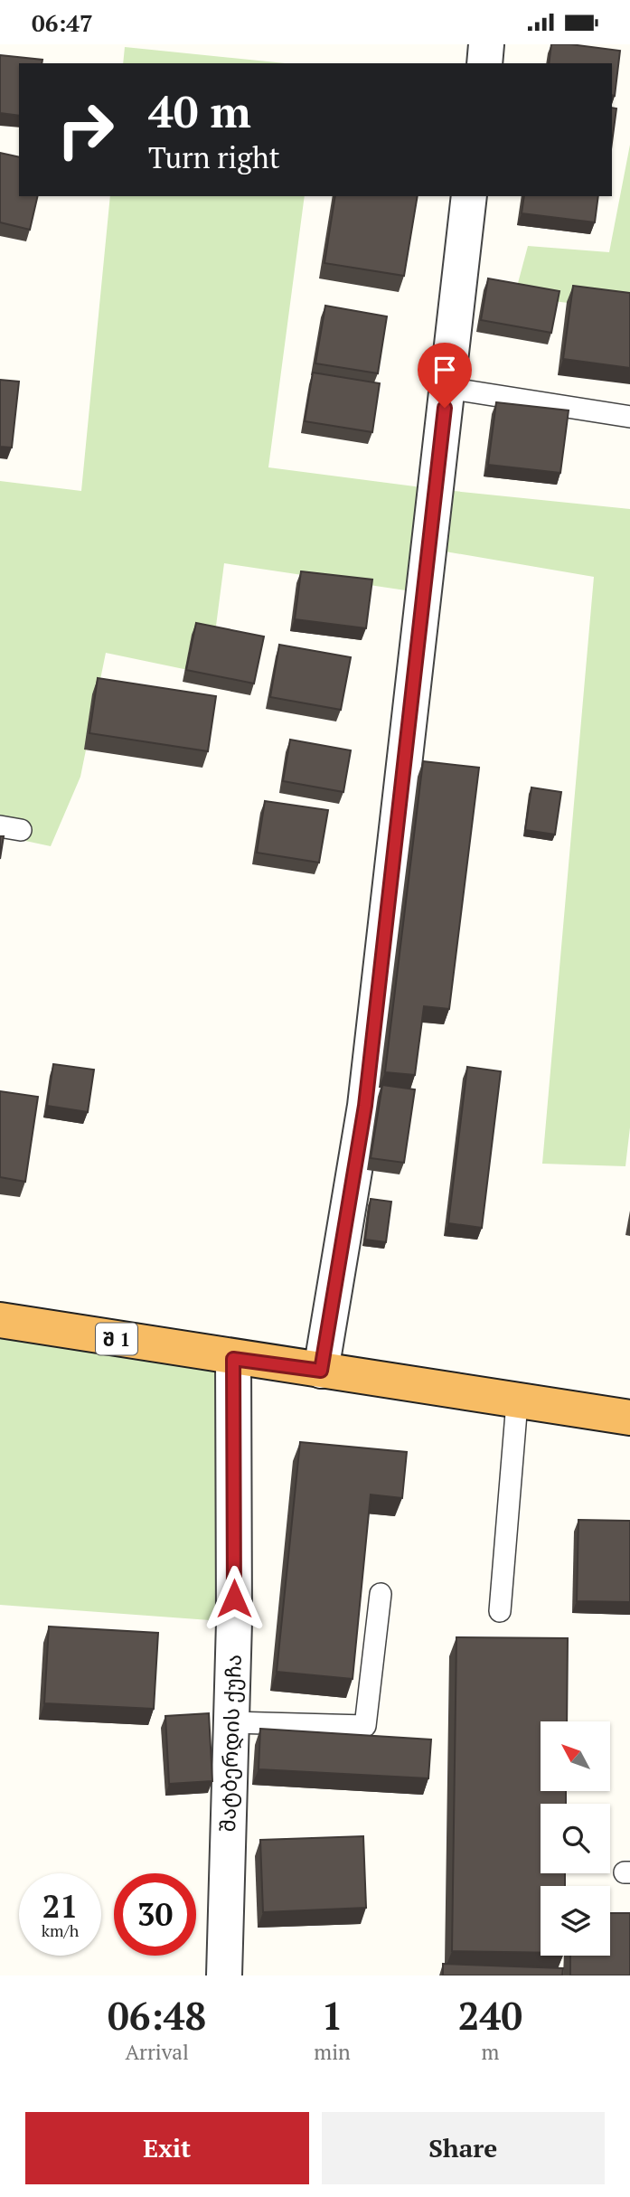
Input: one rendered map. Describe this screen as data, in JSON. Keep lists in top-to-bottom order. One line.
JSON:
{"streets":{"highway":["შ 1"],"street":["შატბერდის ქუჩა"]},"crossings":[["შ 1","შატბერდის ქუჩა"]],"north":"top left","page":{"status":"06:47","turn":["40 m","Turn right"],"speed":"21 km/h","limit":"30","eta":["06:48","Arrival","1","min","240","m"],"buttons":["Exit","Share"]}}
